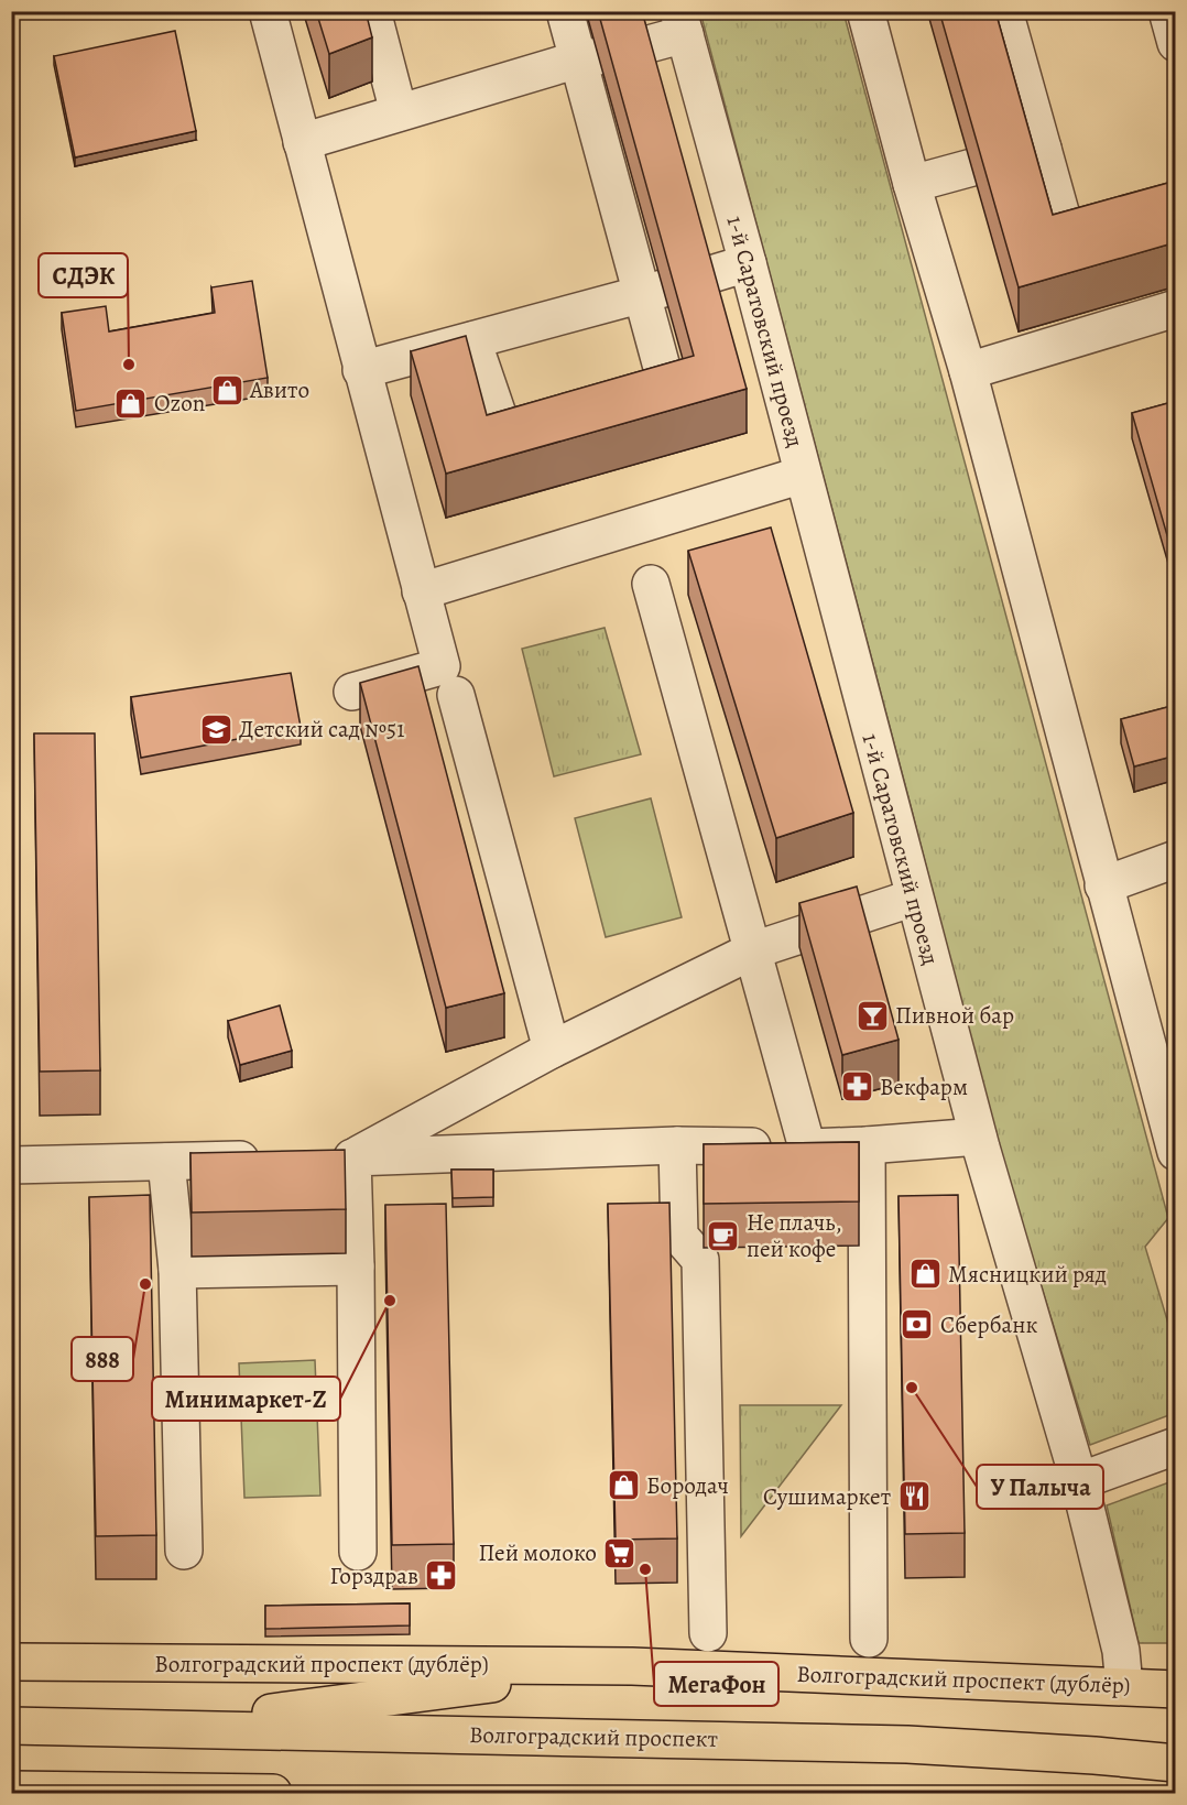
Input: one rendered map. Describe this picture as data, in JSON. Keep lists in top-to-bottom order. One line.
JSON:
{"streets":{"main road":["Волгоградский проспект (дублёр)","Волгоградский проспект"],"street":["1-й Саратовский проезд"]},"crossings":[["1-й Саратовский проезд","Волгоградский проспект (дублёр)"],["Волгоградский проспект (дублёр)","Волгоградский проспект"]],"places":{"other":["СДЭК","888","Минимаркет-Z","У Палыча","МегаФон"],"shop":["Авито","Ozon","Мясницкий ряд","Бородач"],"school or university":["Детский сад №51"],"bar":["Пивной бар"],"pharmacy":["Векфарм","Горздрав"],"cafe":["Не плачь, пей кофе"],"bank":["Сбербанк"],"restaurant":["Сушимаркет"],"supermarket":["Пей молоко"]}}
